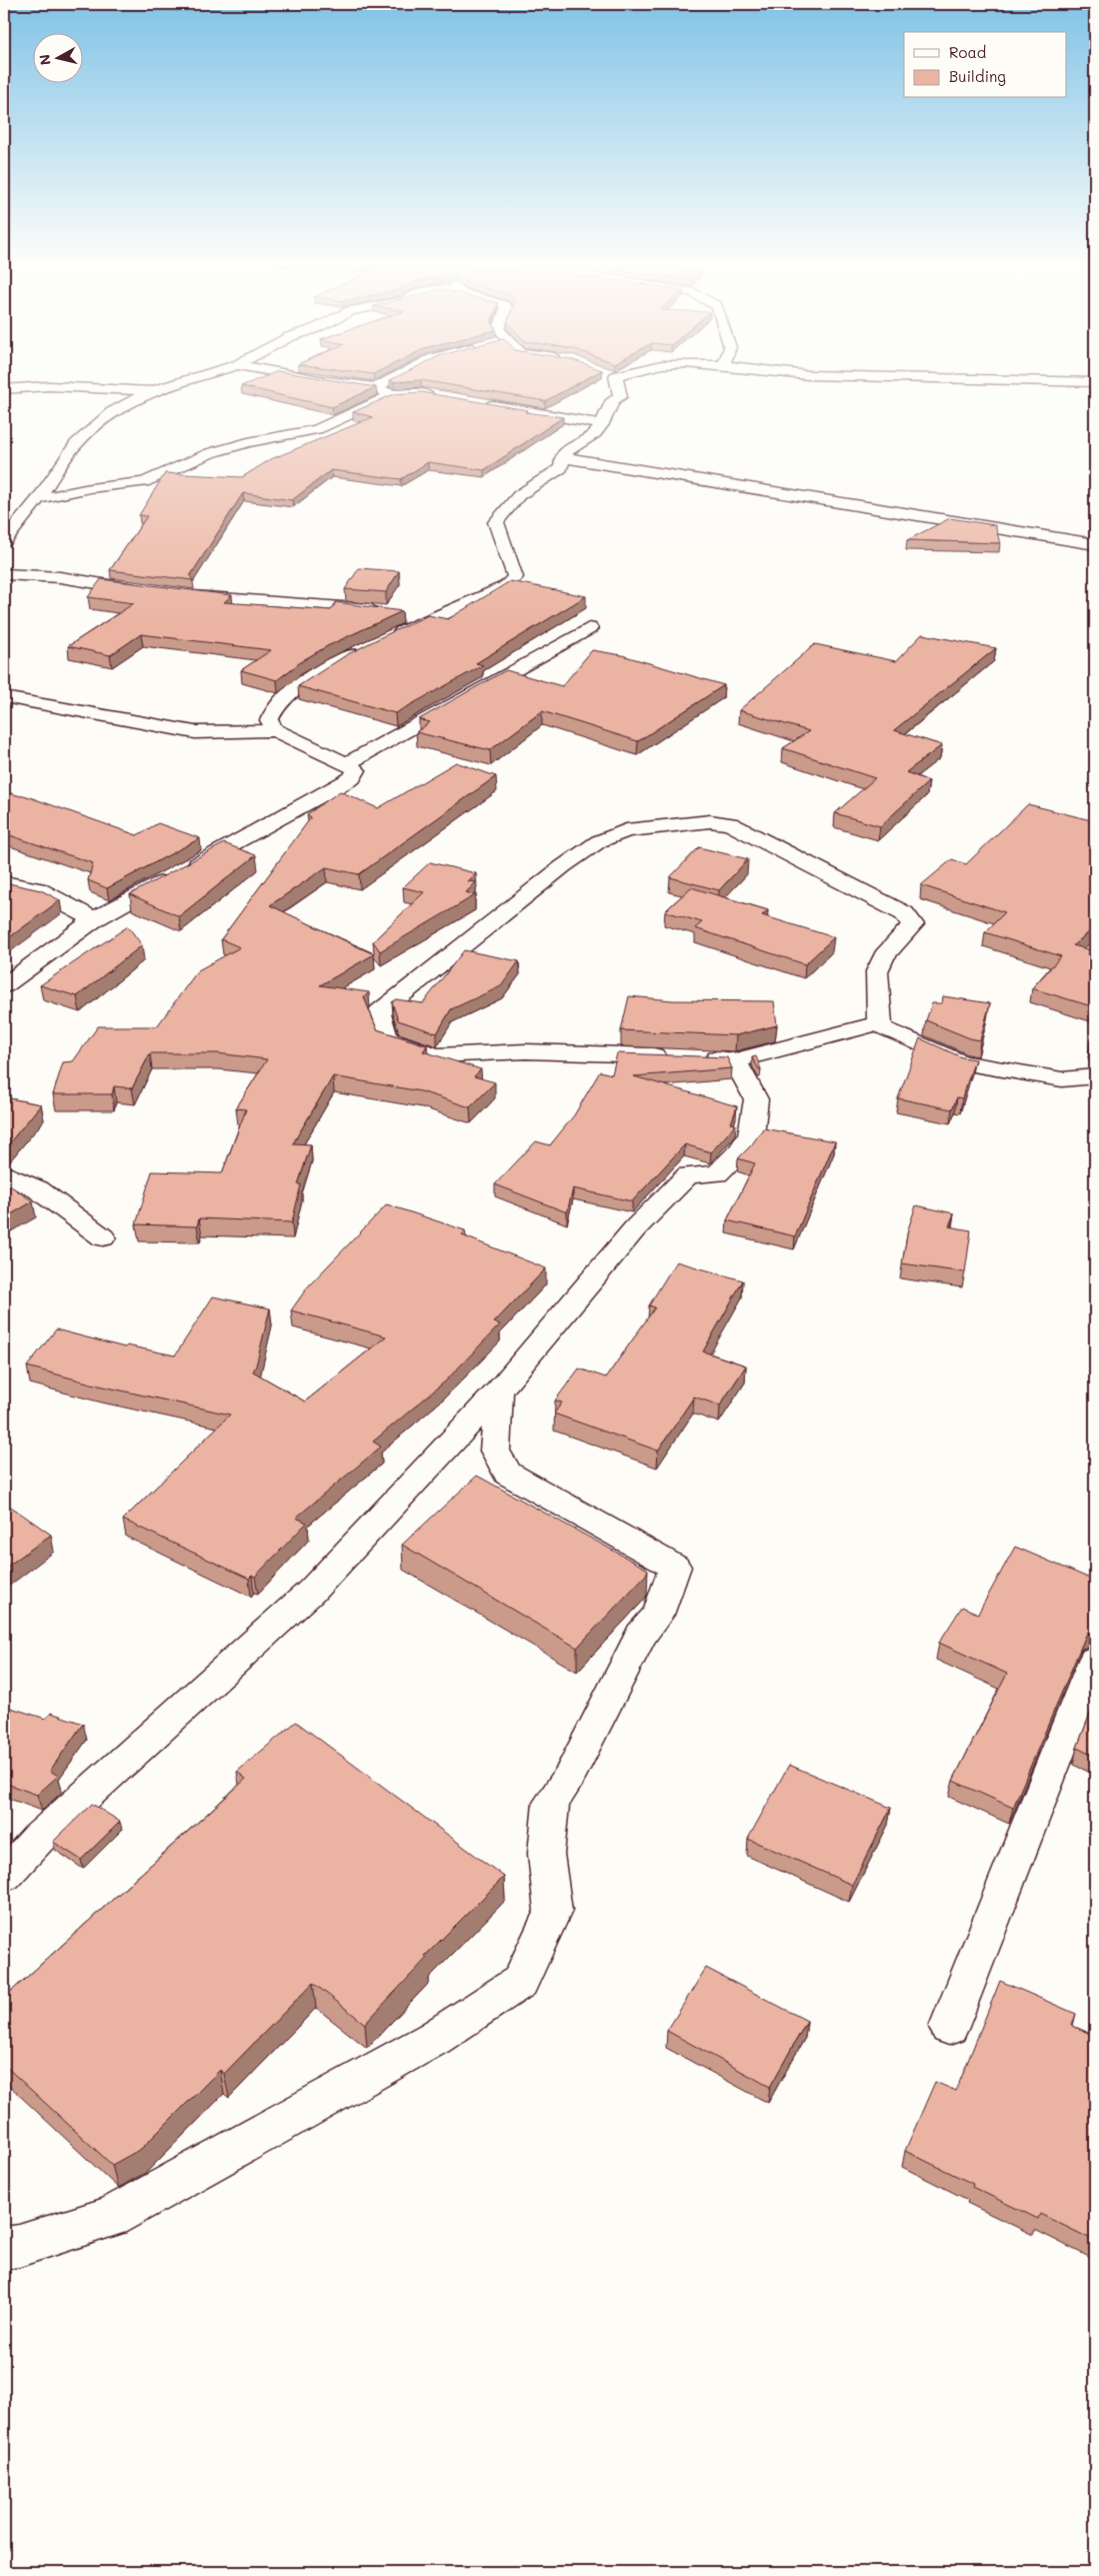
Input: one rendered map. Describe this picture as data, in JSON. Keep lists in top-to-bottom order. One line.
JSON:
{"legend":["Road","Building"],"north":"left"}
